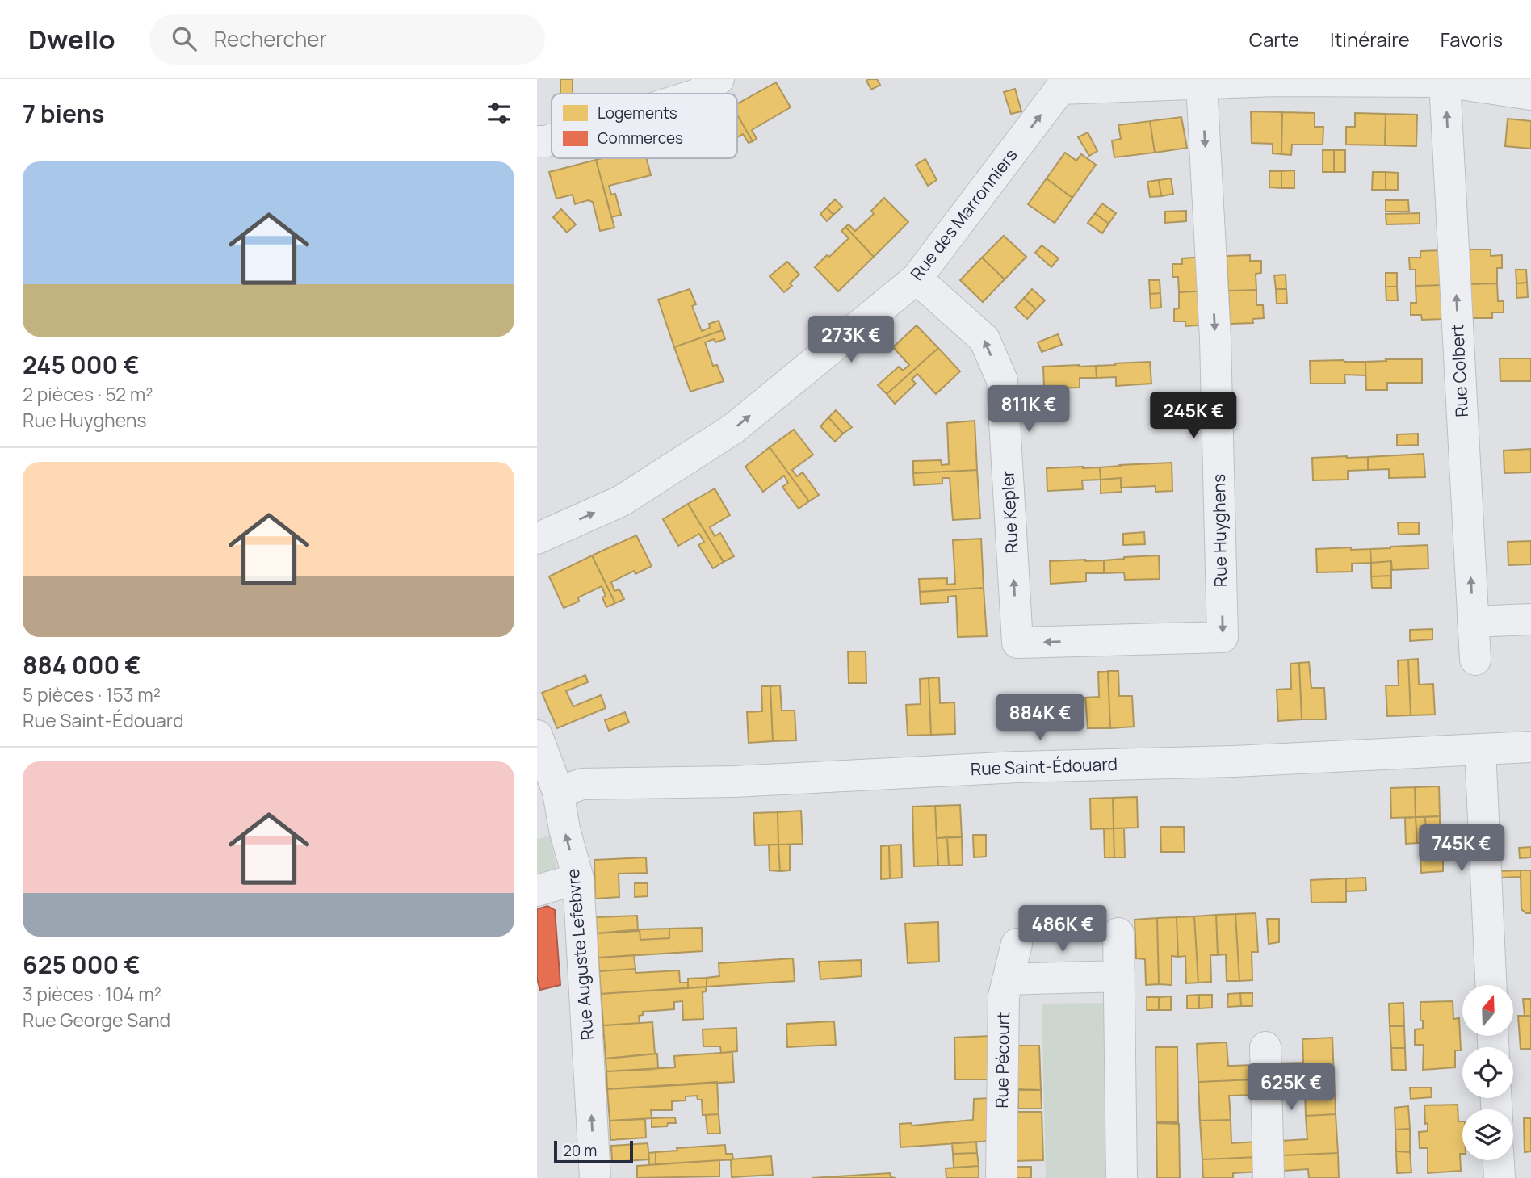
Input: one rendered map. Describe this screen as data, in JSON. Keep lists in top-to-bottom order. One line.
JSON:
{"streets":{"street":["Rue des Marronniers","Rue Colbert","Rue Kepler","Rue Huyghens","Rue Saint-Édouard","Rue Auguste Lefebvre","Rue Pécourt"]},"crossings":[["Rue des Marronniers","Rue Kepler"],["Rue Kepler","Rue Huyghens"],["Rue Saint-Édouard","Rue Auguste Lefebvre"]],"one_way":["Rue des Marronniers","Rue Colbert","Rue Kepler","Rue Auguste Lefebvre"],"legend":["Logements","Commerces"],"scale_bar":"20 m","north":"top","page":{"header":"Dwello","search":"Rechercher","nav":["Carte","Itinéraire","Favoris"],"heading":"7 biens","list":[{"name":"245 000 €","note":"2 pièces · 52 m² · Rue Huyghens"},{"name":"884 000 €","note":"5 pièces · 153 m² · Rue Saint-Édouard"},{"name":"625 000 €","note":"3 pièces · 104 m² · Rue George Sand"}],"price":["273K €","811K €","245K €","884K €","745K €","486K €","625K €"],"scale":"20 m"}}
